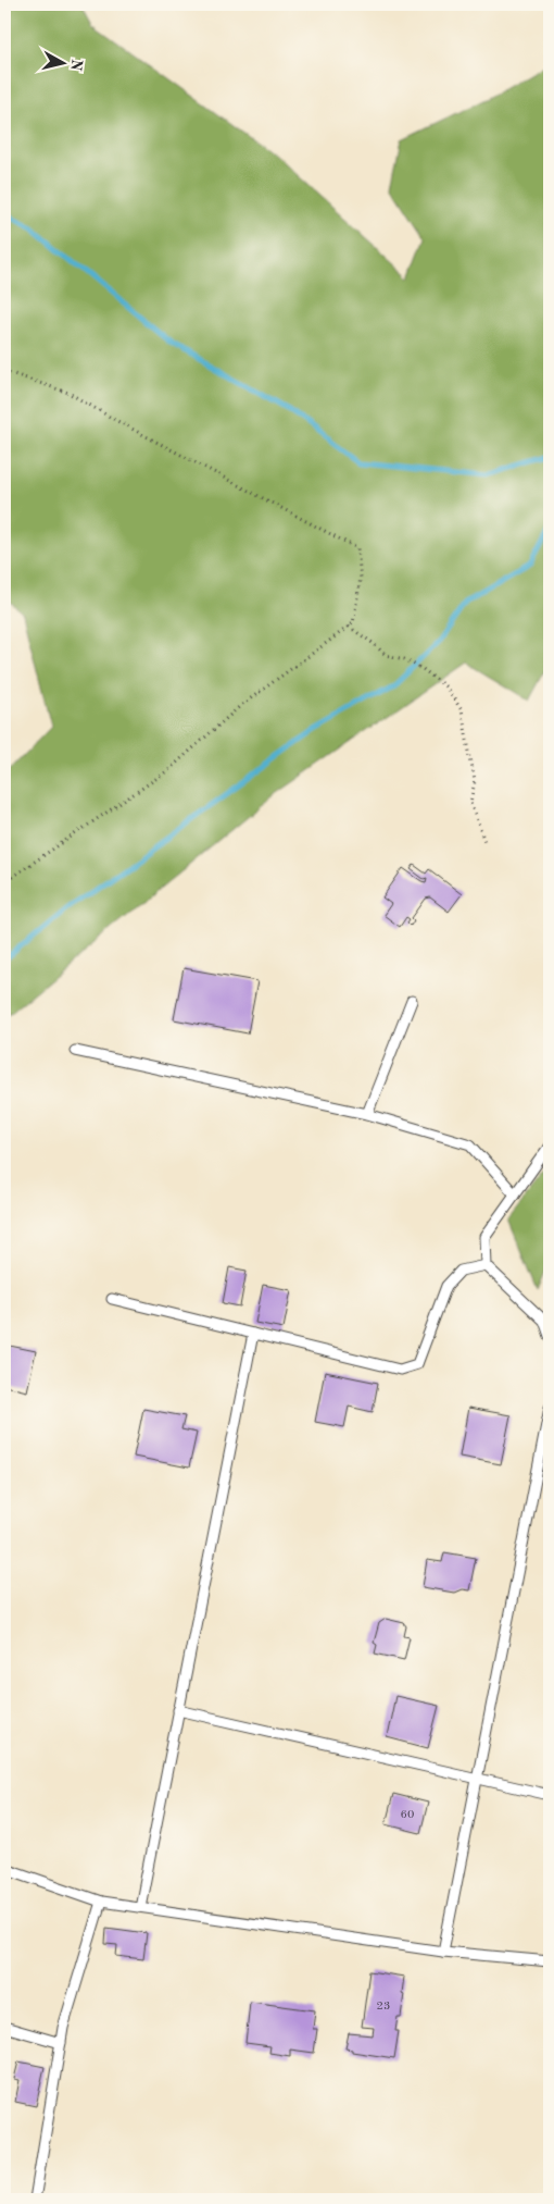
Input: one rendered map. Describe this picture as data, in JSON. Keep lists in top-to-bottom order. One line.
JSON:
{"house_numbers":["60","23"],"north":"right"}
